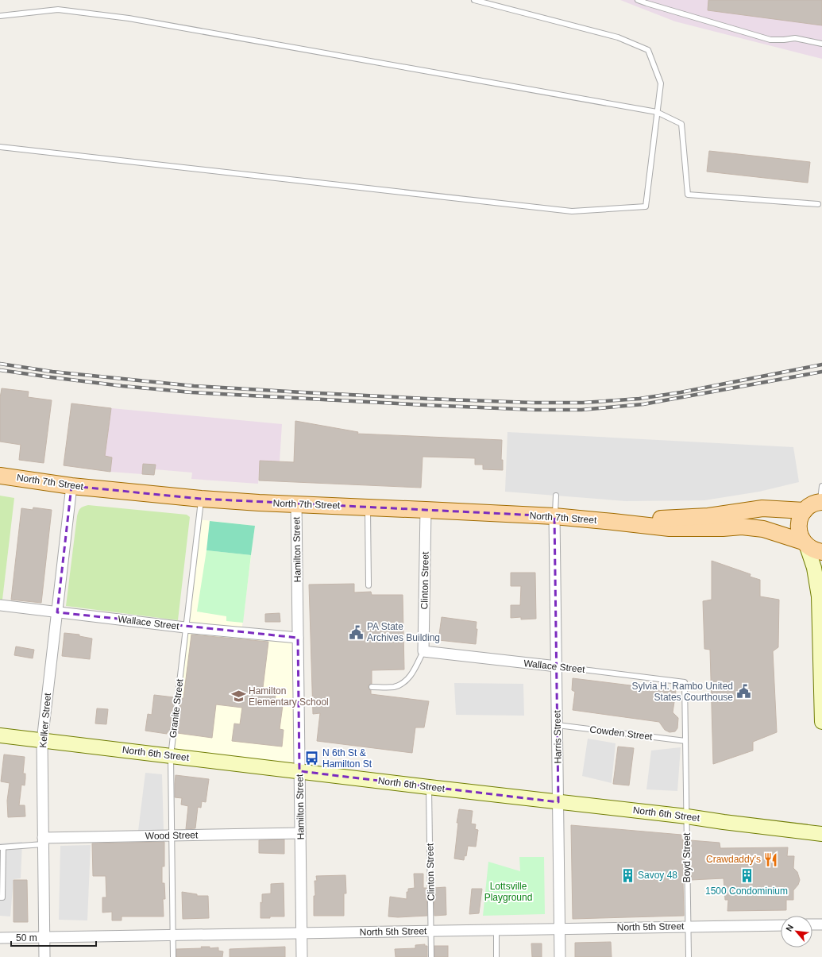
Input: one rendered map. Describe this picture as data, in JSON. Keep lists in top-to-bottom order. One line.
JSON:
{"streets":{"main road":["North 7th Street","North 6th Street"],"street":["Hamilton Street","Clinton Street","Wallace Street","Kelker Street","Harris Street","Wood Street","North 5th Street"],"lane":["Granite Street","Cowden Street","Boyd Street"]},"crossings":[["North 7th Street","Hamilton Street"],["North 7th Street","Clinton Street"],["North 7th Street","Granite Street"],["North 7th Street","Kelker Street"],["North 7th Street","Harris Street"],["Hamilton Street","Wallace Street"],["Hamilton Street","North 6th Street"],["Hamilton Street","Wood Street"],["Hamilton Street","North 5th Street"],["Clinton Street","Wallace Street"],["Clinton Street","North 6th Street"],["Clinton Street","North 5th Street"],["Wallace Street","Granite Street"],["Wallace Street","Kelker Street"],["Wallace Street","Harris Street"],["Wallace Street","Boyd Street"],["Granite Street","North 6th Street"],["Granite Street","Wood Street"],["Granite Street","North 5th Street"],["Kelker Street","North 6th Street"],["Kelker Street","Wood Street"],["Kelker Street","North 5th Street"],["Cowden Street","Harris Street"],["Cowden Street","Boyd Street"],["Harris Street","North 6th Street"],["Harris Street","North 5th Street"],["North 6th Street","Boyd Street"],["Boyd Street","North 5th Street"]],"parks":["Lottsville Playground"],"places":{"public building":["PA State Archives Building","Sylvia H. Rambo United States Courthouse"],"school or university":["Hamilton Elementary School"],"bus stop":["N 6th St & Hamilton St"],"restaurant":["Crawdaddy's"],"building":["Savoy 48","1500 Condominium"]},"scale_bar":"50 m","north":"top left"}
